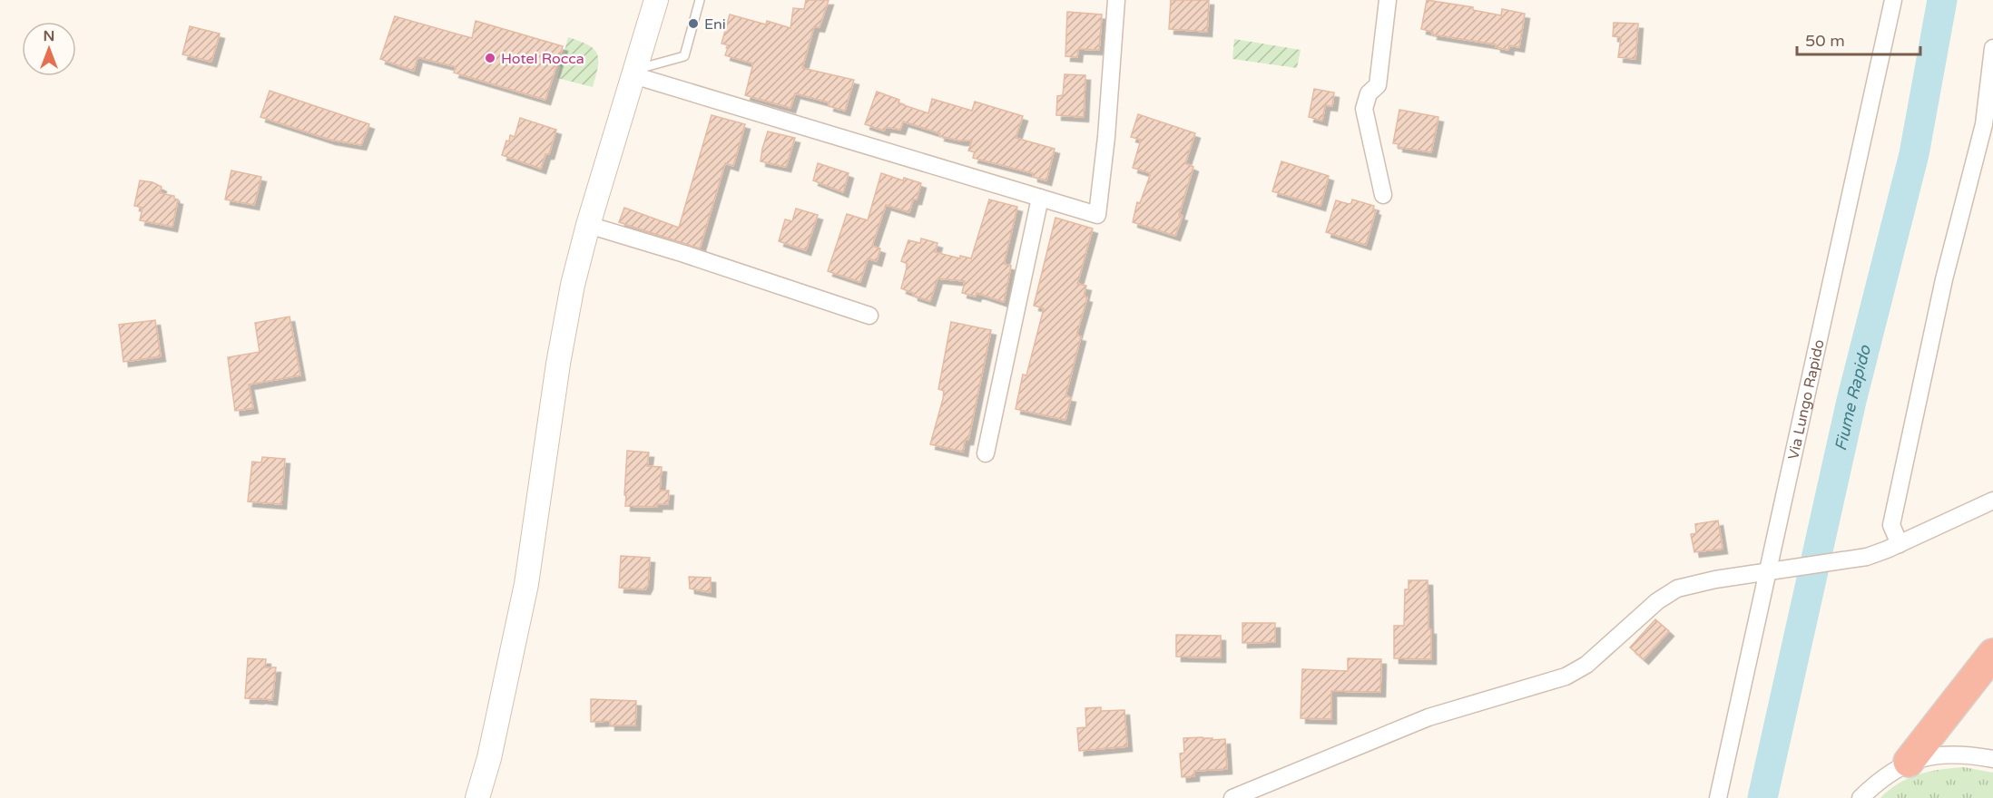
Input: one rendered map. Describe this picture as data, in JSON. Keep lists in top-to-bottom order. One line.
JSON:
{"streets":{"street":["Via Lungo Rapido"]},"water":["Fiume Rapido"],"places":["Eni","Hotel Rocca"],"scale_bar":"50 m","north":"top"}
